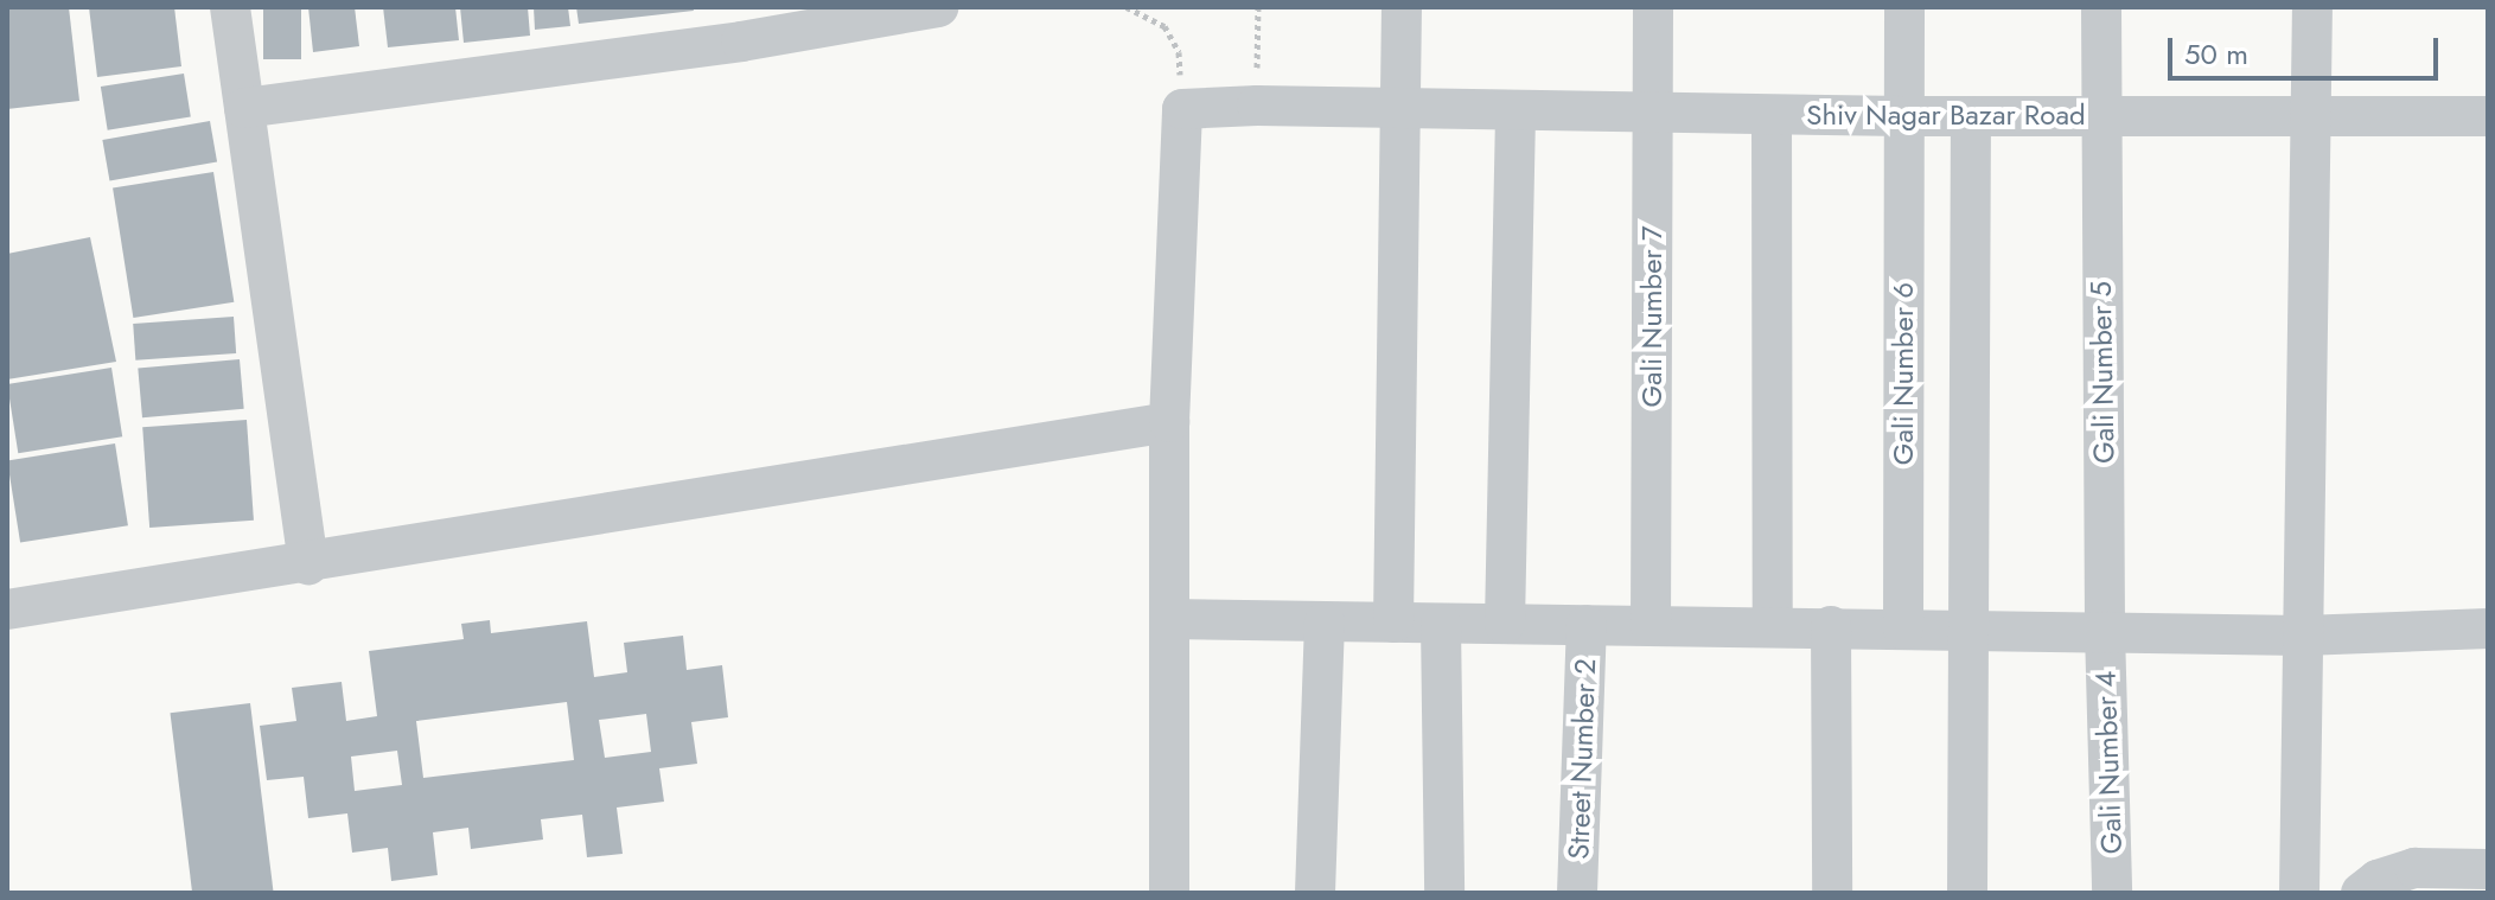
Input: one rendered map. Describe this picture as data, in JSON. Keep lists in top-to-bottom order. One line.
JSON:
{"streets":{"street":["Shiv Nagar Bazar Road","Gali Number 7","Gali Number 5","Gali Number 6","Street Number 2","Gali Number 4"]},"crossings":[["Shiv Nagar Bazar Road","Gali Number 7"],["Shiv Nagar Bazar Road","Gali Number 5"],["Shiv Nagar Bazar Road","Gali Number 6"],["Gali Number 5","Gali Number 4"]],"scale_bar":"50 m"}
